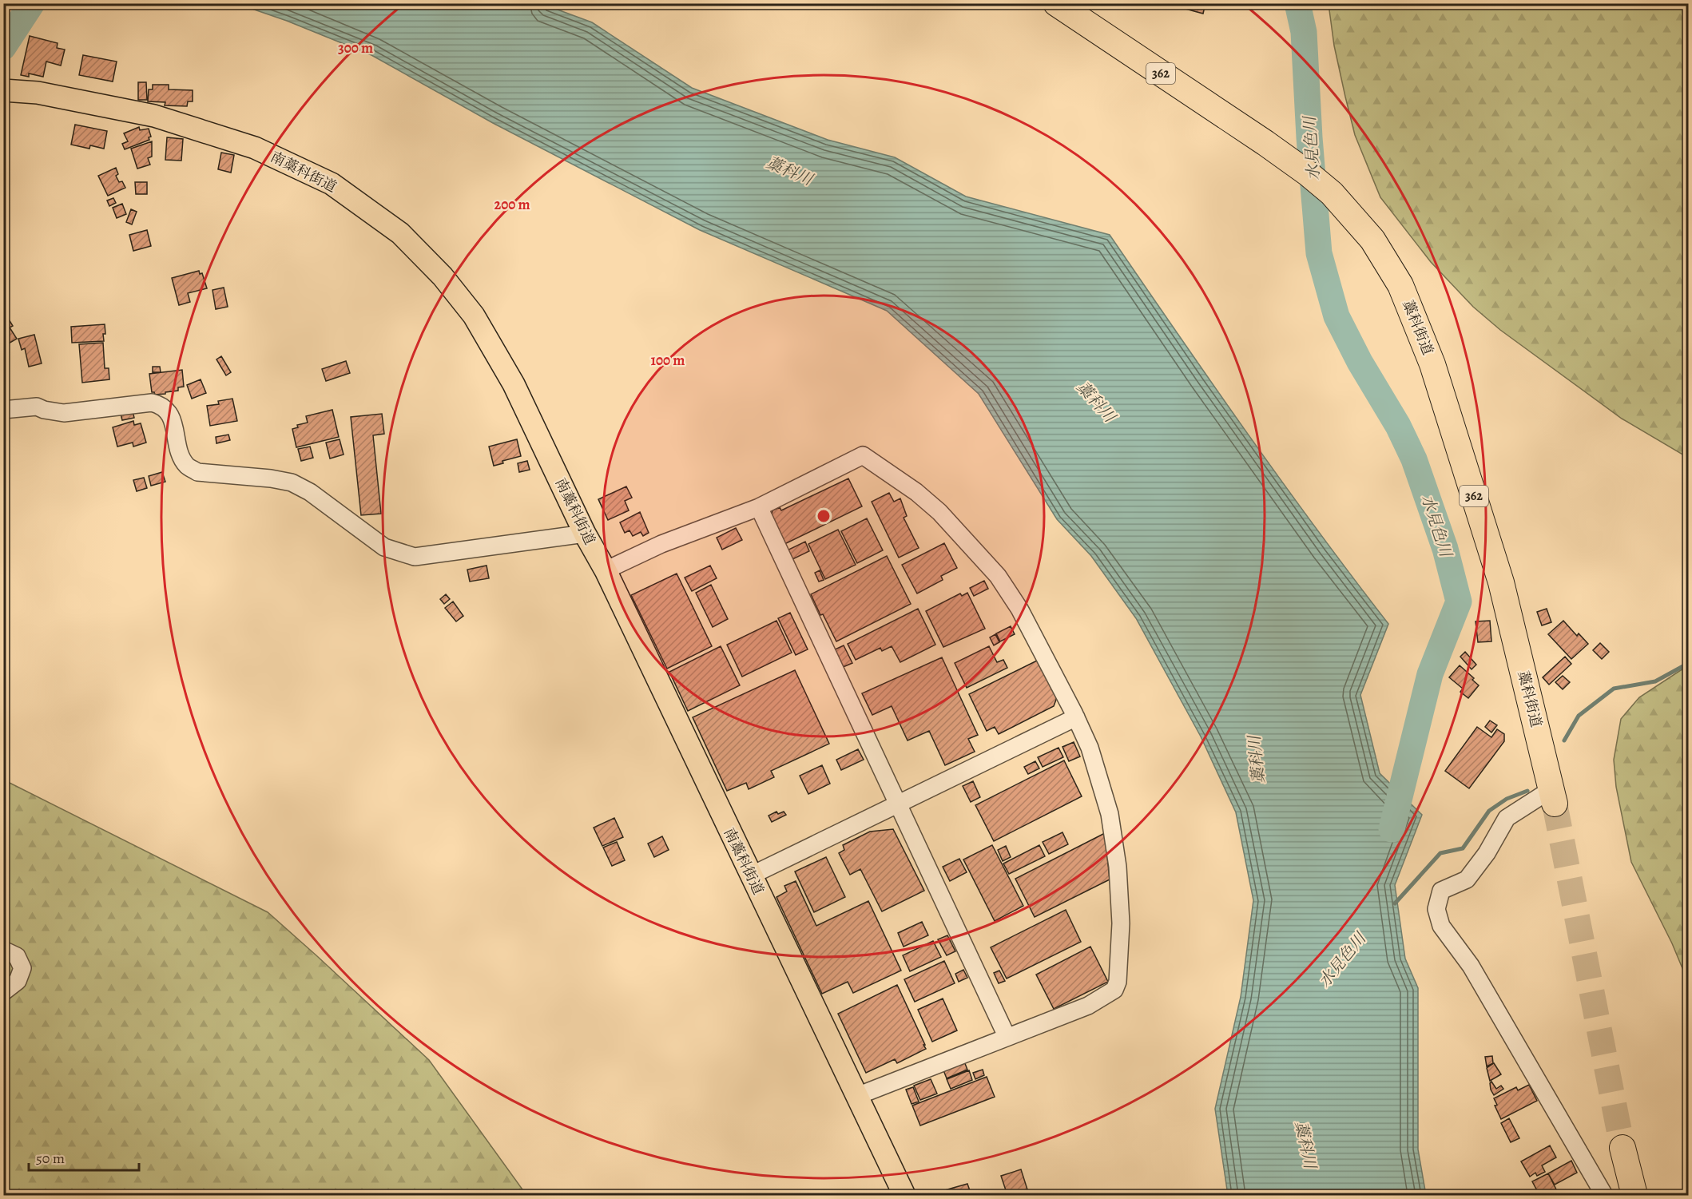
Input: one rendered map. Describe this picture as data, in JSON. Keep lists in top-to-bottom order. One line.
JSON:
{"streets":{"highway":["362","藁科街道"],"main road":["南藁科街道"]},"water":["水見色川","藁科川"],"scale_bar":"50 m","rings":["300 m","200 m","100 m"]}
